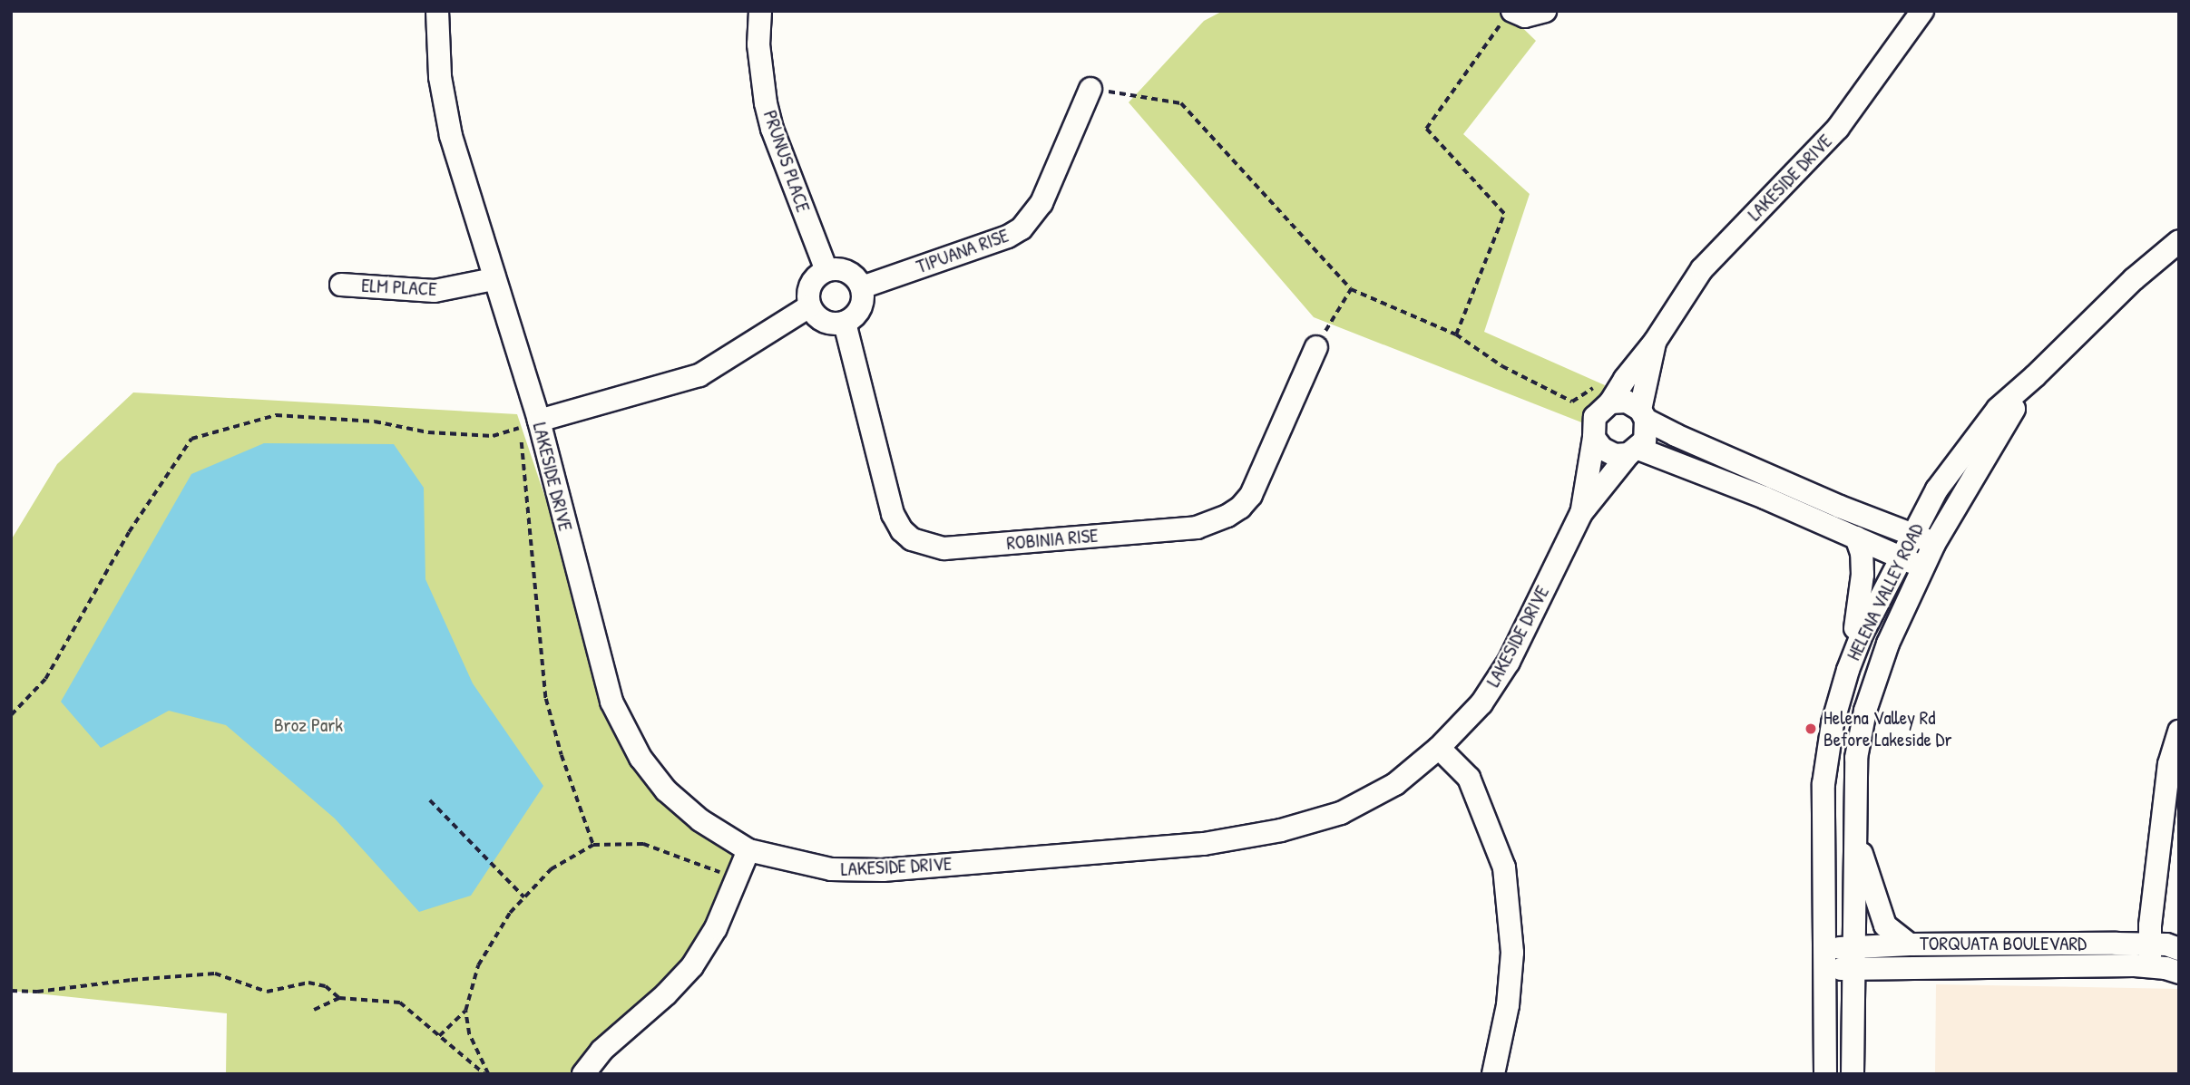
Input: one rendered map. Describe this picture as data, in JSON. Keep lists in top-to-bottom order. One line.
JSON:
{"streets":{"street":["PRUNUS PLACE","LAKESIDE DRIVE","TIPUANA RISE","ELM PLACE","ROBINIA RISE","HELENA VALLEY ROAD","TORQUATA BOULEVARD"]},"crossings":[["PRUNUS PLACE","TIPUANA RISE"],["PRUNUS PLACE","ROBINIA RISE"],["LAKESIDE DRIVE","ELM PLACE"],["TIPUANA RISE","ROBINIA RISE"],["HELENA VALLEY ROAD","TORQUATA BOULEVARD"]],"parks":["Broz Park"],"places":["Helena Valley Rd Before Lakeside Dr"]}
